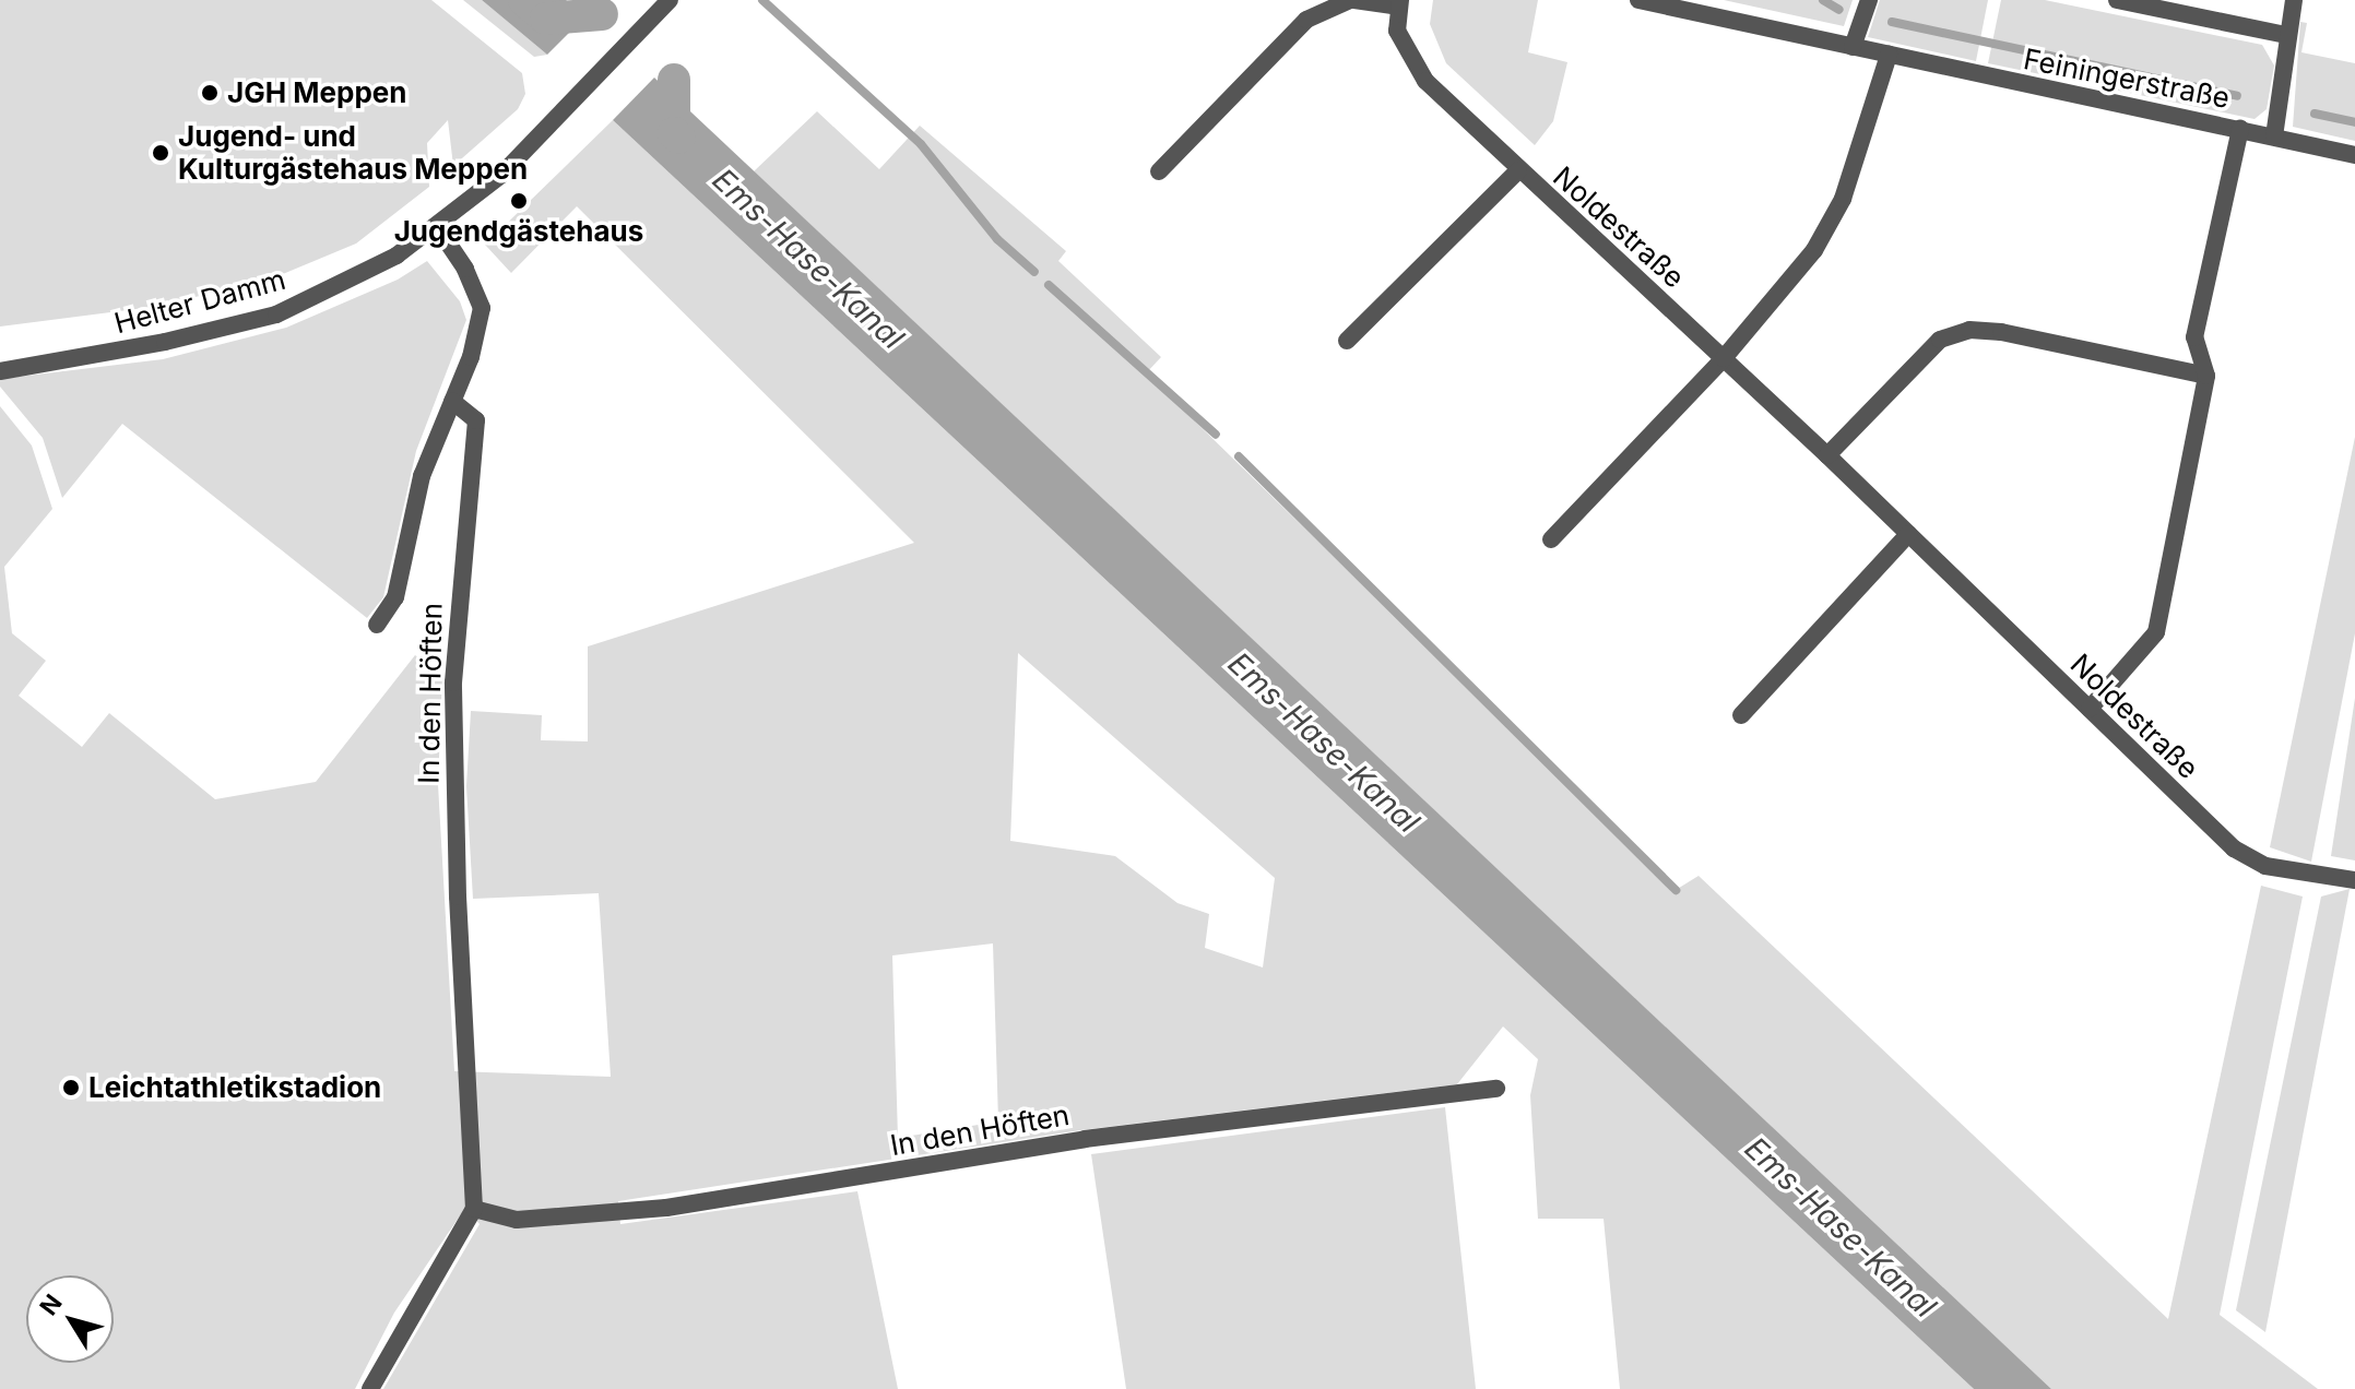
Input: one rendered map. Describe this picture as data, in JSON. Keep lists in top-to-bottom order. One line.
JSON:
{"streets":{"street":["Feiningerstraße","Noldestraße","Helter Damm","In den Höften"]},"crossings":[["Helter Damm","In den Höften"]],"water":["Ems-Hase-Kanal"],"places":["JGH Meppen","Jugend- und Kulturgästehaus Meppen","Jugendgästehaus","Leichtathletikstadion"],"north":"top left"}
